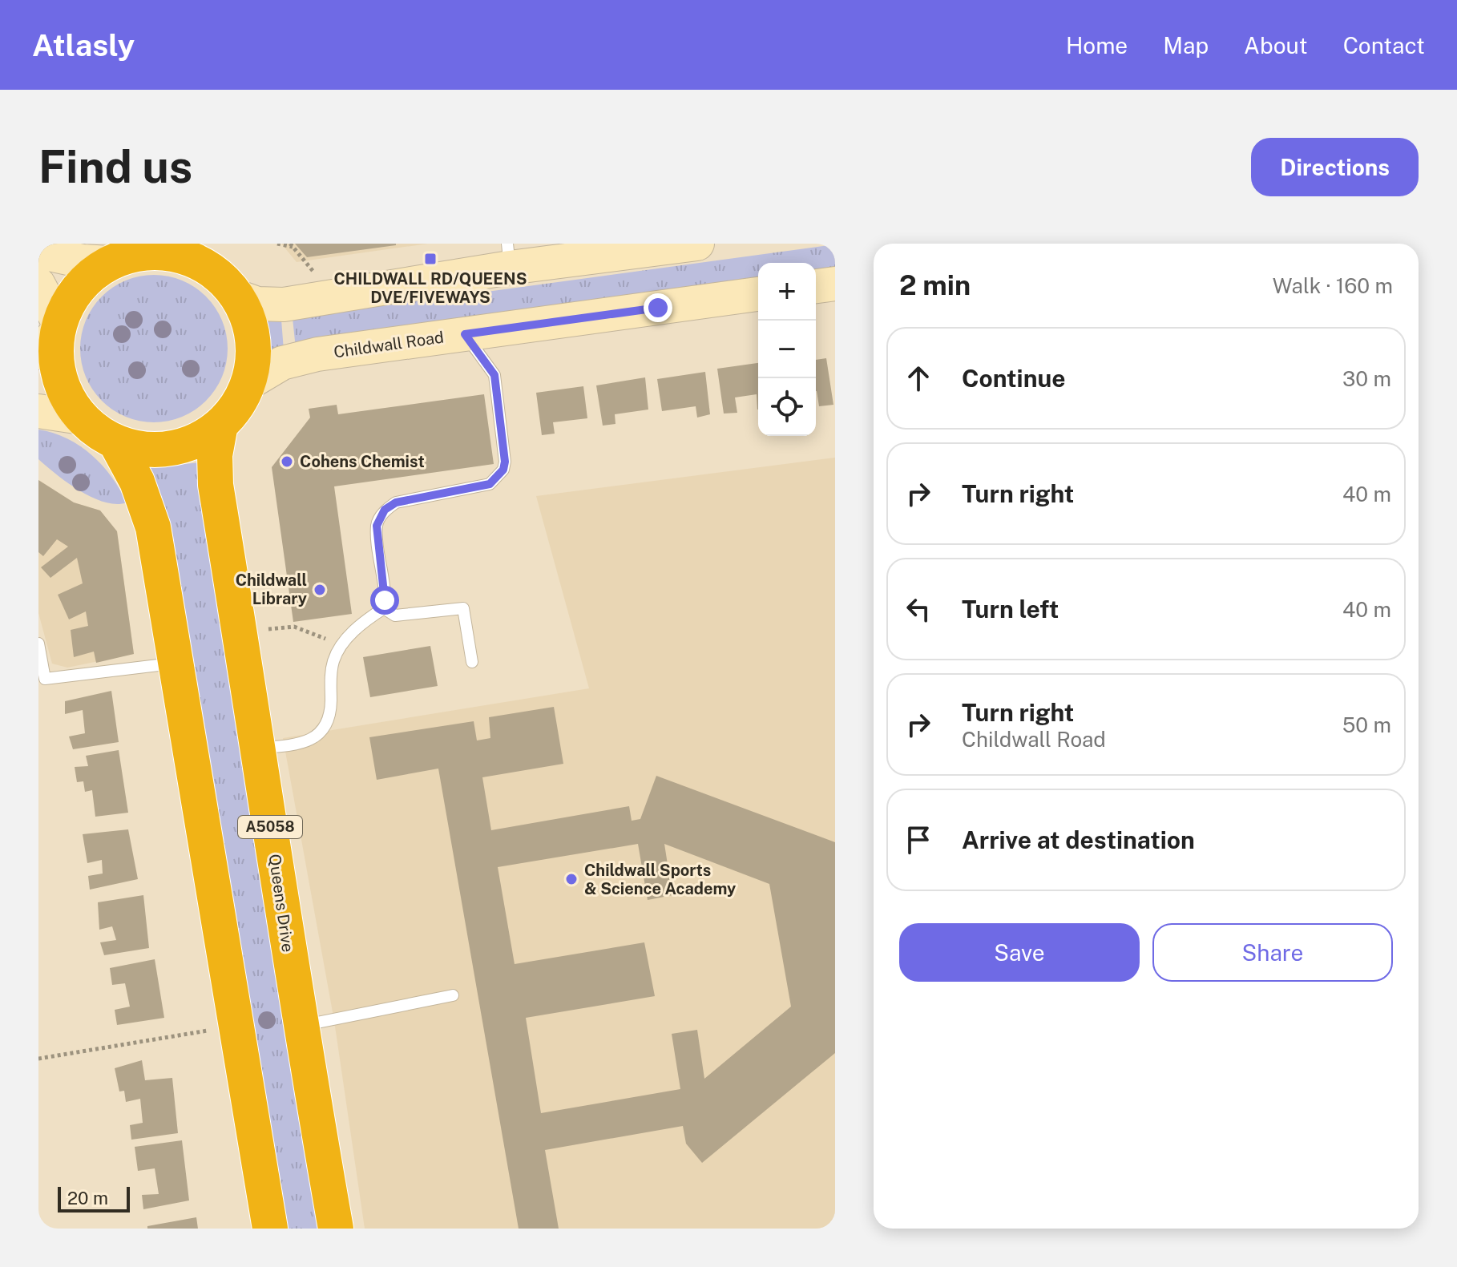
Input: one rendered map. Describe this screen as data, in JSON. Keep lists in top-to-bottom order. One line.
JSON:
{"streets":{"highway":["A5058","Queens Drive"],"main road":["Childwall Road"]},"crossings":[["Childwall Road","A5058"],["Childwall Road","Queens Drive"],["A5058","Queens Drive"]],"places":{"transit":["CHILDWALL RD/QUEENS DVE/FIVEWAYS"],"other":["Cohens Chemist","Childwall Library","Childwall Sports & Science Academy"]},"scale_bar":"20 m","page":{"header":"Atlasly","nav":["Home","Map","About","Contact"],"buttons":["Directions",["Save","Share"]],"title":"Find us","heading":["2 min","Walk · 160 m"],"map_buttons":["+","−"],"list":[["Continue","30 m"],["Turn right","40 m"],["Turn left","40 m"],["Turn right","Childwall Road","50 m"],"Arrive at destination"],"scale":"20 m"}}
